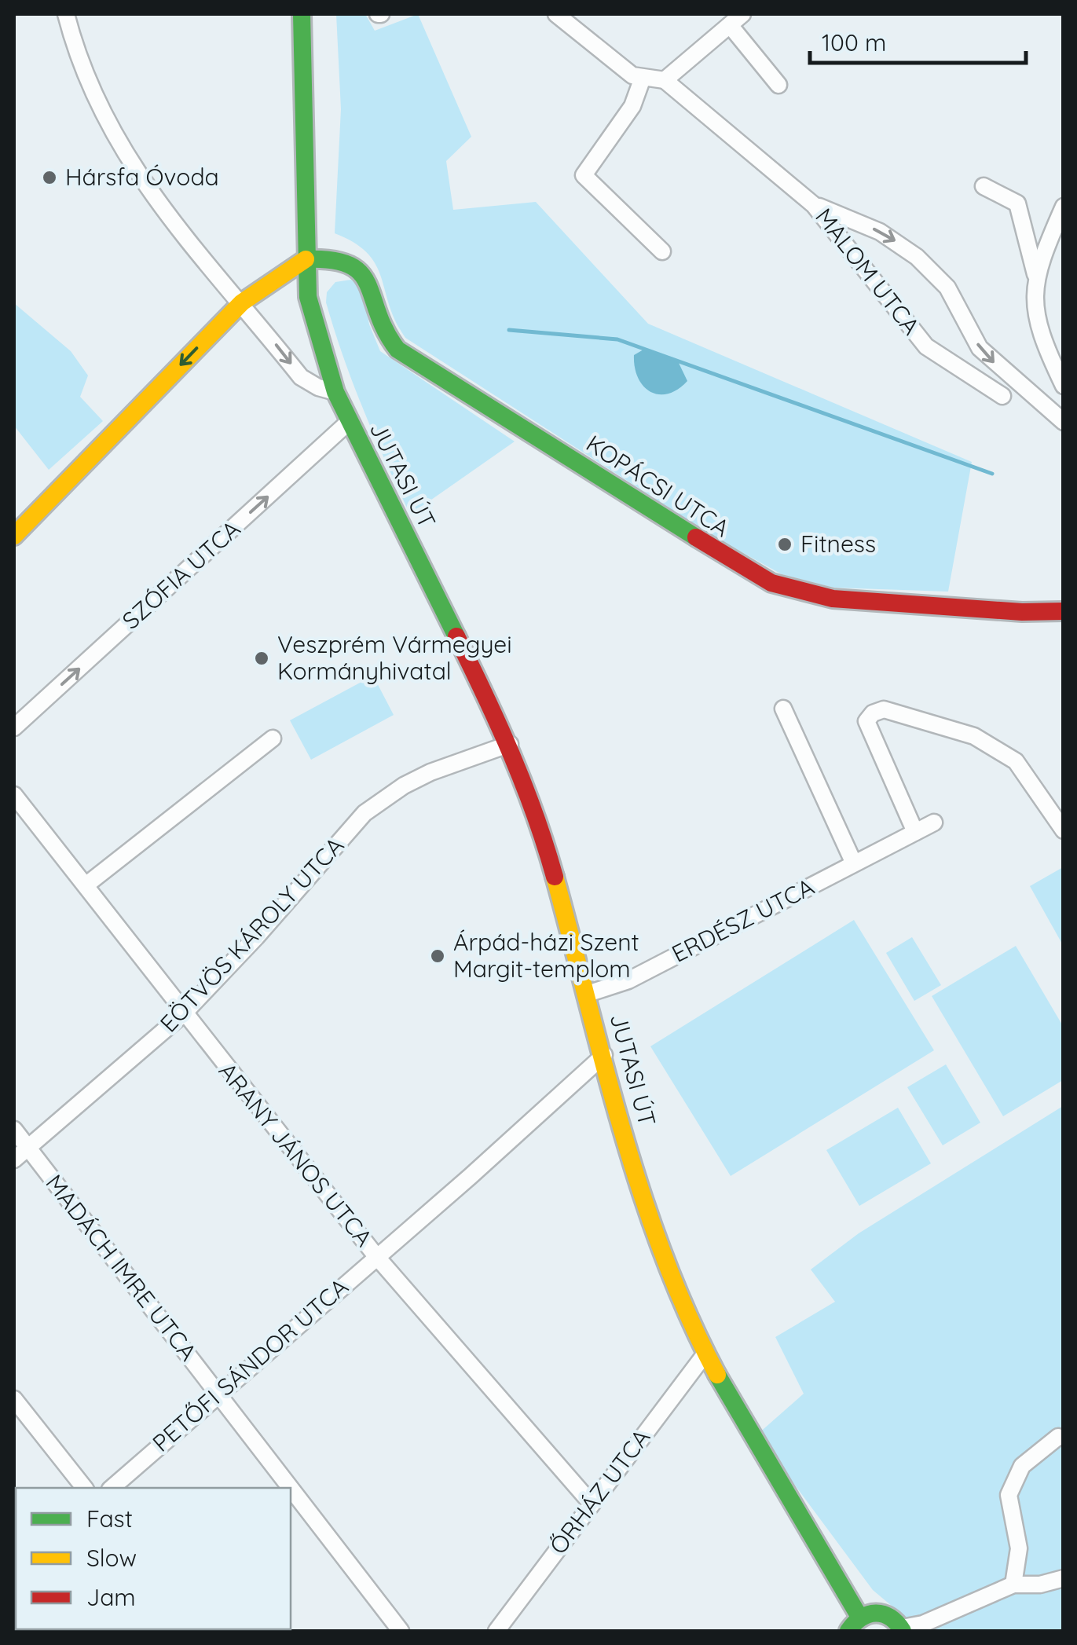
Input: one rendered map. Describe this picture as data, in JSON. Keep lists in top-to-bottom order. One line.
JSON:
{"streets":{"street":["MALOM UTCA","JUTASI ÚT","KOPÁCSI UTCA","SZÓFIA UTCA","ERDÉSZ UTCA","EÖTVÖS KÁROLY UTCA","ARANY JÁNOS UTCA","MADÁCH IMRE UTCA","PETŐFI SÁNDOR UTCA","ŐRHÁZ UTCA"]},"crossings":[["JUTASI ÚT","KOPÁCSI UTCA"],["JUTASI ÚT","SZÓFIA UTCA"],["JUTASI ÚT","ERDÉSZ UTCA"],["JUTASI ÚT","EÖTVÖS KÁROLY UTCA"],["JUTASI ÚT","PETŐFI SÁNDOR UTCA"],["JUTASI ÚT","ŐRHÁZ UTCA"],["EÖTVÖS KÁROLY UTCA","ARANY JÁNOS UTCA"],["EÖTVÖS KÁROLY UTCA","MADÁCH IMRE UTCA"],["ARANY JÁNOS UTCA","PETŐFI SÁNDOR UTCA"],["ARANY JÁNOS UTCA","ŐRHÁZ UTCA"],["MADÁCH IMRE UTCA","PETŐFI SÁNDOR UTCA"]],"one_way":["SZÓFIA UTCA"],"places":["Hársfa Óvoda","Fitness","Veszprém Vármegyei Kormányhivatal","Árpád-házi Szent Margit-templom"],"legend":["Fast","Slow","Jam"],"scale_bar":"100 m"}
